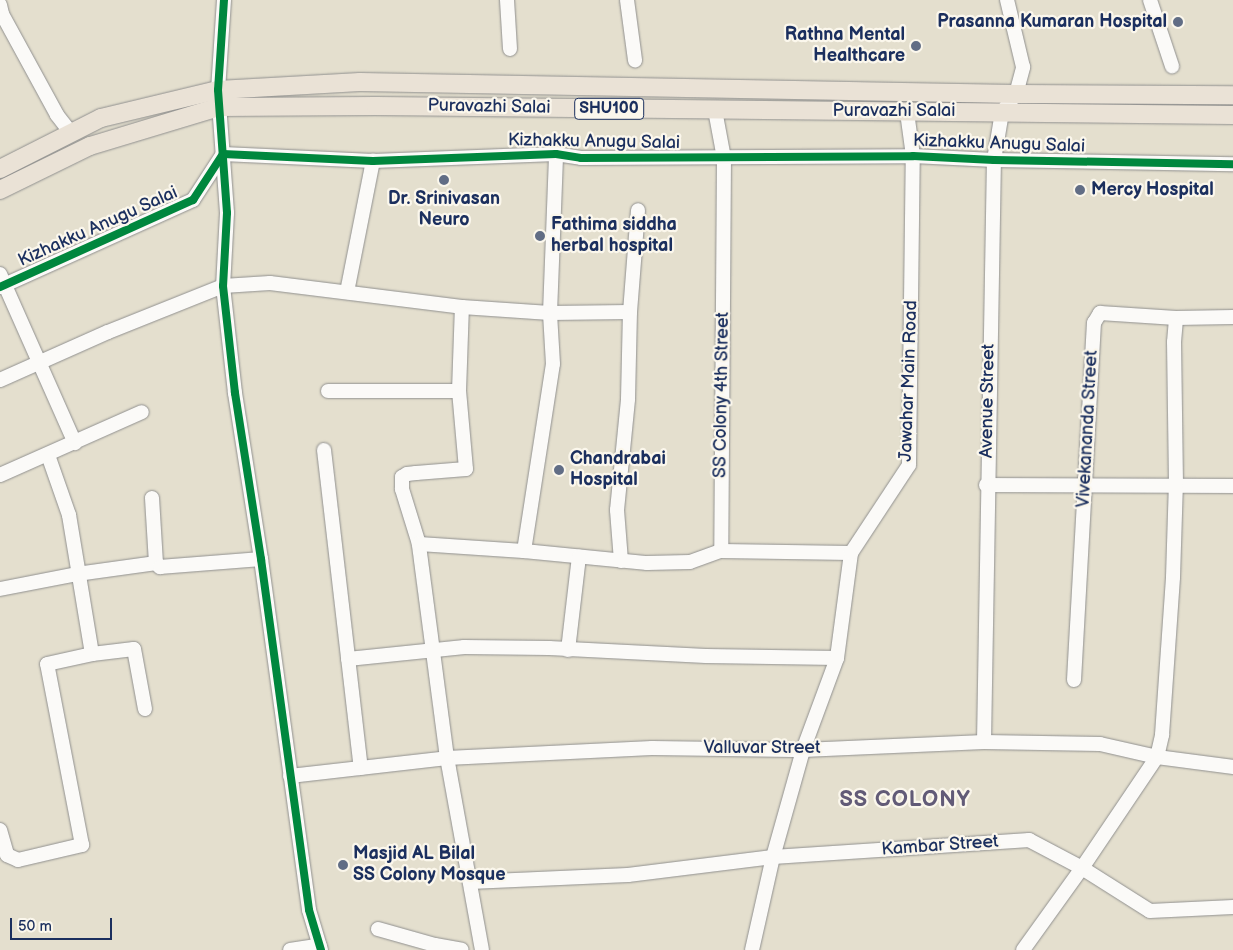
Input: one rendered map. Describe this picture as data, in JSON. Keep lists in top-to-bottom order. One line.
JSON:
{"streets":{"main road":["Puravazhi Salai","SHU100"],"street":["Kizhakku Anugu Salai","Jawahar Main Road","SS Colony 4th Street","Avenue Street","Vivekananda Street","Valluvar Street","Kambar Street"]},"crossings":[["Puravazhi Salai","Jawahar Main Road"],["Puravazhi Salai","SS Colony 4th Street"],["Puravazhi Salai","Avenue Street"],["Kizhakku Anugu Salai","Jawahar Main Road"],["Kizhakku Anugu Salai","SS Colony 4th Street"],["Kizhakku Anugu Salai","Avenue Street"],["Jawahar Main Road","Valluvar Street"],["Jawahar Main Road","Kambar Street"],["Avenue Street","Valluvar Street"]],"districts":["SS COLONY"],"places":["Prasanna Kumaran Hospital","Rathna Mental Healthcare","Dr. Srinivasan Neuro","Mercy Hospital","Fathima siddha herbal hospital","Chandrabai Hospital","Masjid AL Bilal SS Colony Mosque"],"scale_bar":"50 m"}
